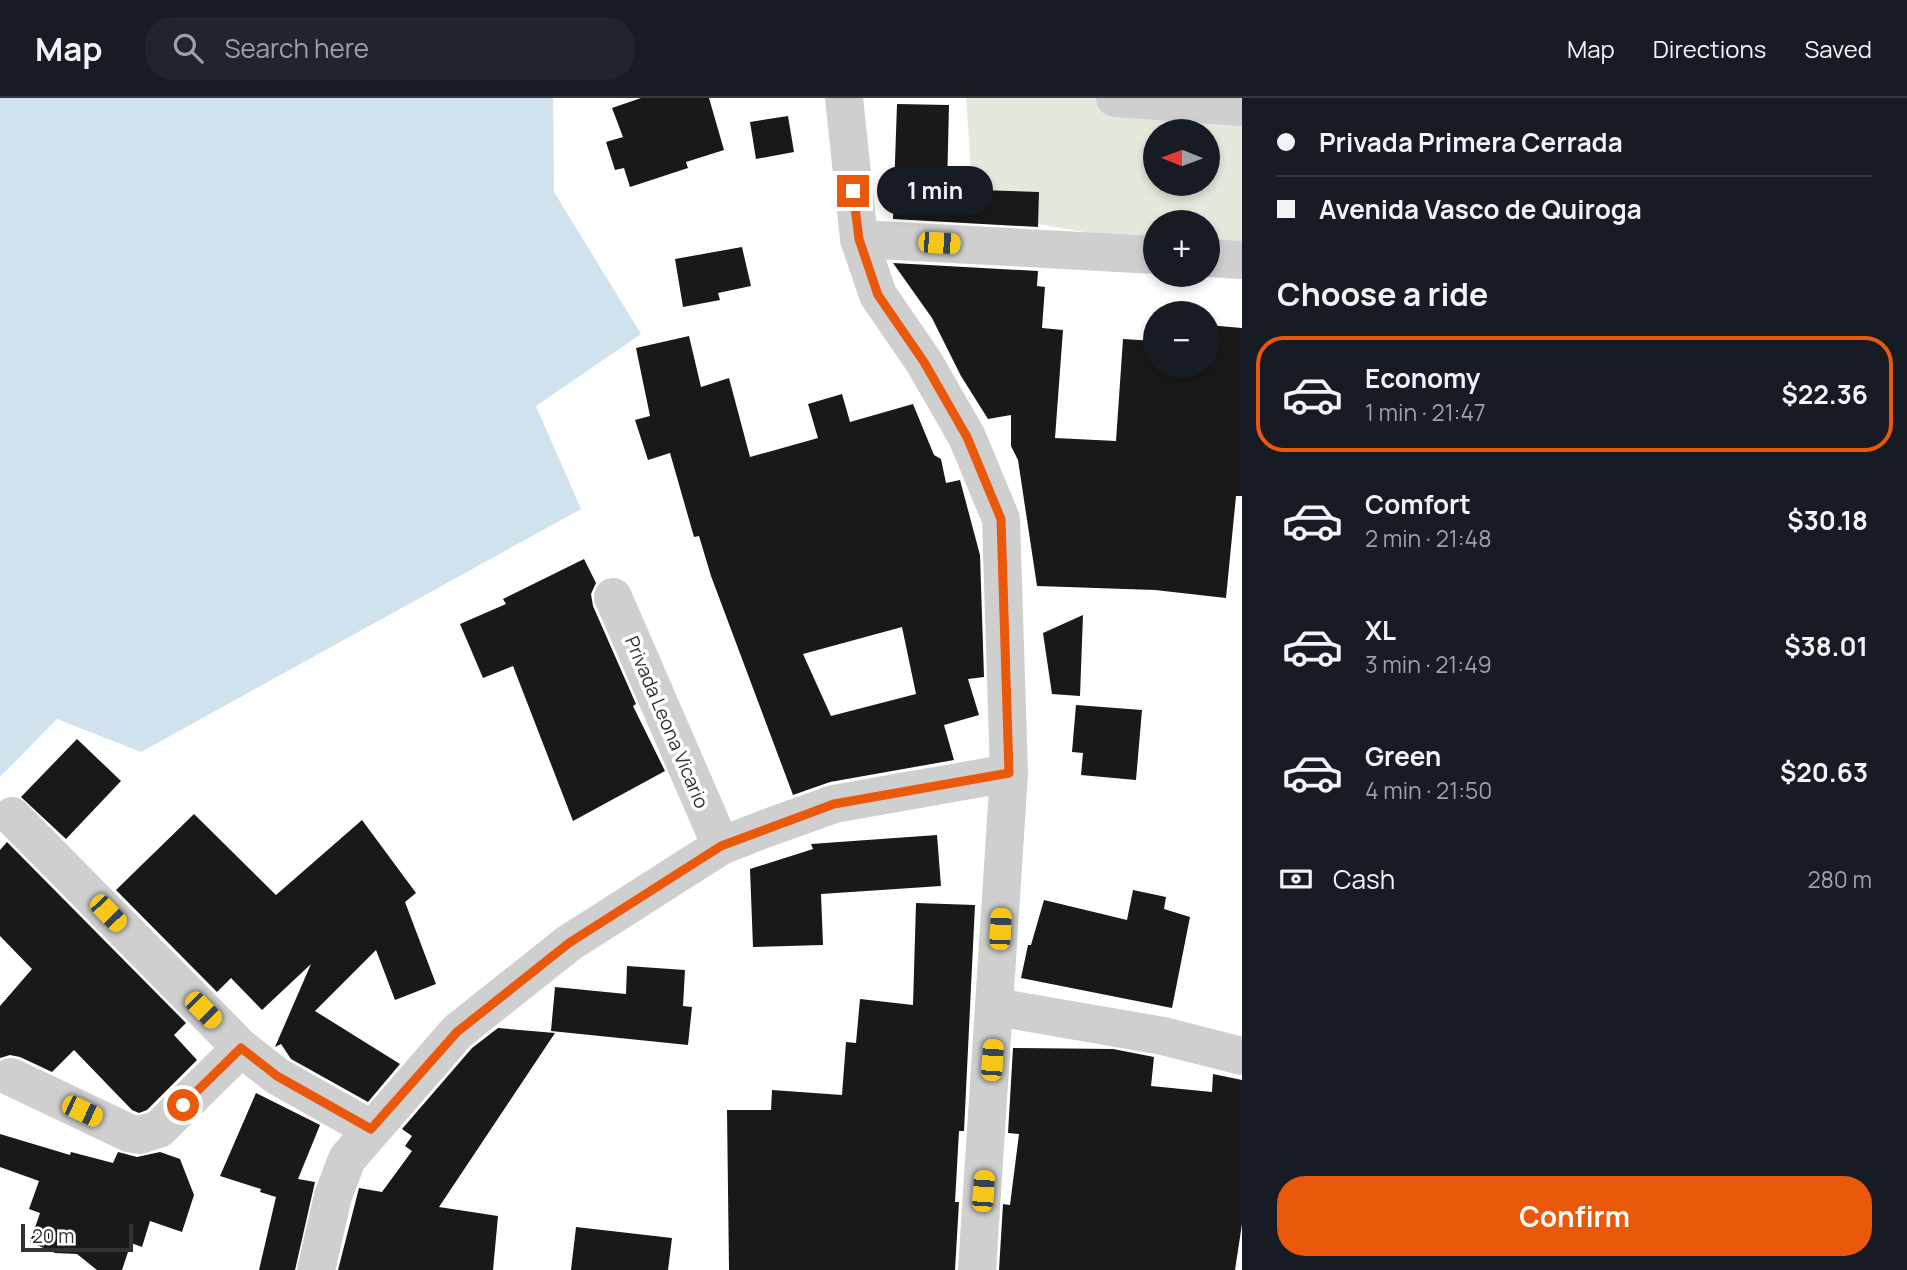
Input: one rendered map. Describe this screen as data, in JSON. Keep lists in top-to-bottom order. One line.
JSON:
{"streets":{"street":["Privada Leona Vicario"]},"scale_bar":"20 m","north":"left","page":{"header":"Map","search":"Search here","nav":["Map","Directions","Saved"],"banner":["Privada Primera Cerrada","Avenida Vasco de Quiroga"],"map_buttons":["+","−"],"bubble":"1 min","heading":"Choose a ride","list":[{"name":"Economy","note":"1 min · 21:47","value":"$22.36"},{"name":"Comfort","note":"2 min · 21:48","value":"$30.18"},{"name":"XL","note":"3 min · 21:49","value":"$38.01"},{"name":"Green","note":"4 min · 21:50","value":"$20.63"}],"pay":["Cash","280 m"],"buttons":"Confirm","scale":"20 m"}}
